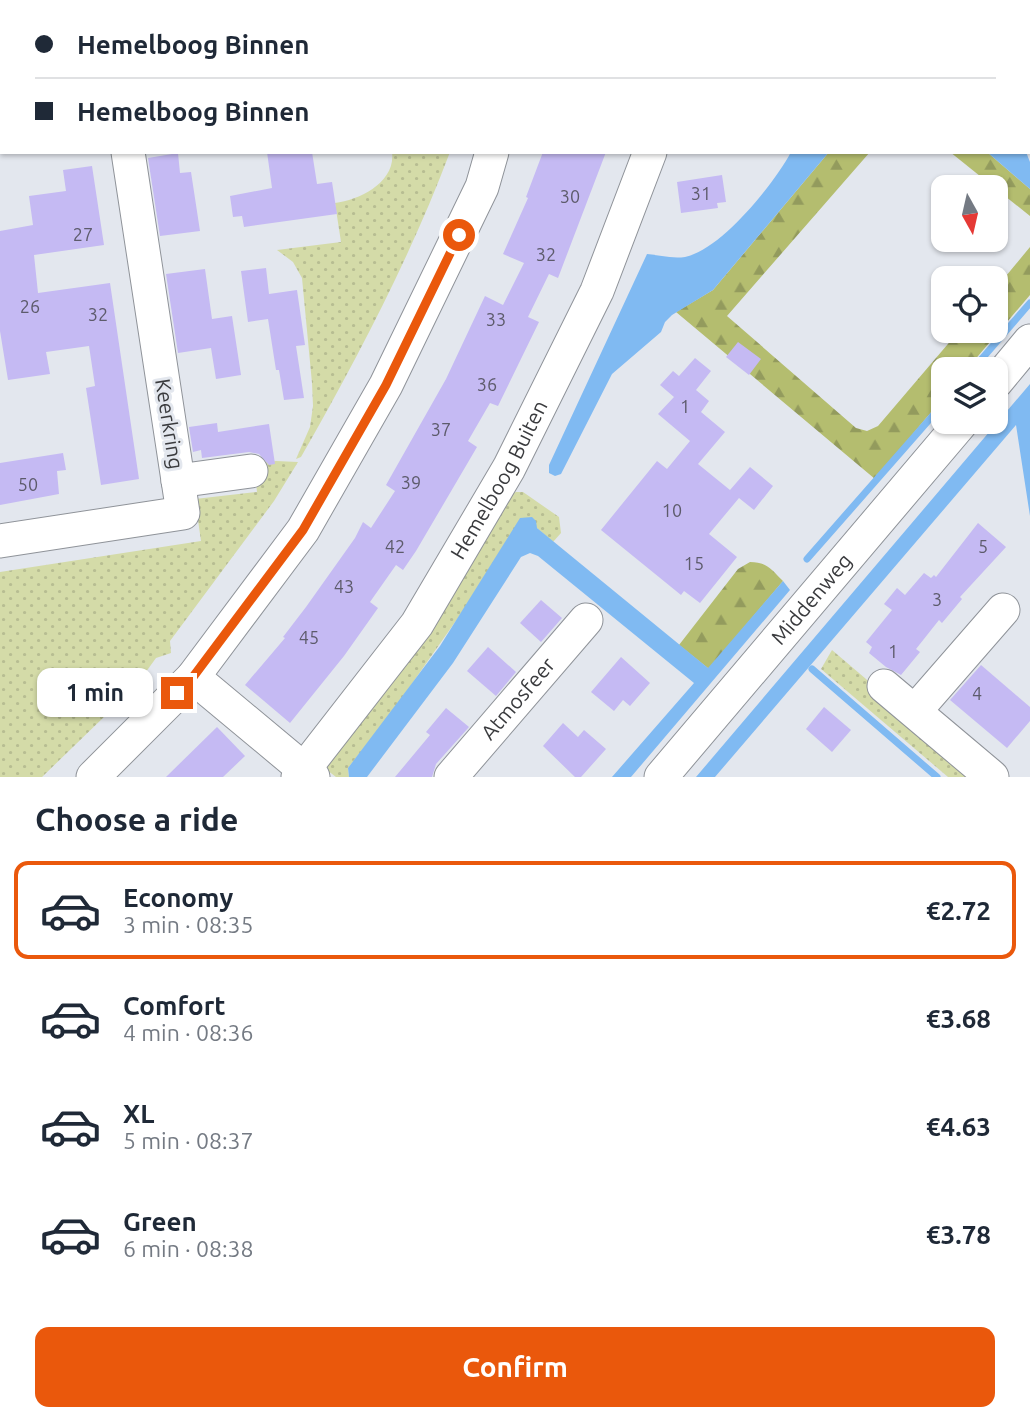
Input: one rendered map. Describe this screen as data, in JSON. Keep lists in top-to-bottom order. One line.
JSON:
{"streets":{"street":["Keerkring","Hemelboog Buiten","Middenweg","Atmosfeer"]},"house_numbers":["31","30","27","32","26","32","33","36","1","37","39","50","10","42","5","15","43","3","45","1","4"],"north":"bottom","page":{"banner":["Hemelboog Binnen","Hemelboog Binnen"],"bubble":"1 min","heading":"Choose a ride","list":[{"name":"Economy","note":"3 min · 08:35","value":"€2.72"},{"name":"Comfort","note":"4 min · 08:36","value":"€3.68"},{"name":"XL","note":"5 min · 08:37","value":"€4.63"},{"name":"Green","note":"6 min · 08:38","value":"€3.78"}],"buttons":"Confirm"}}
